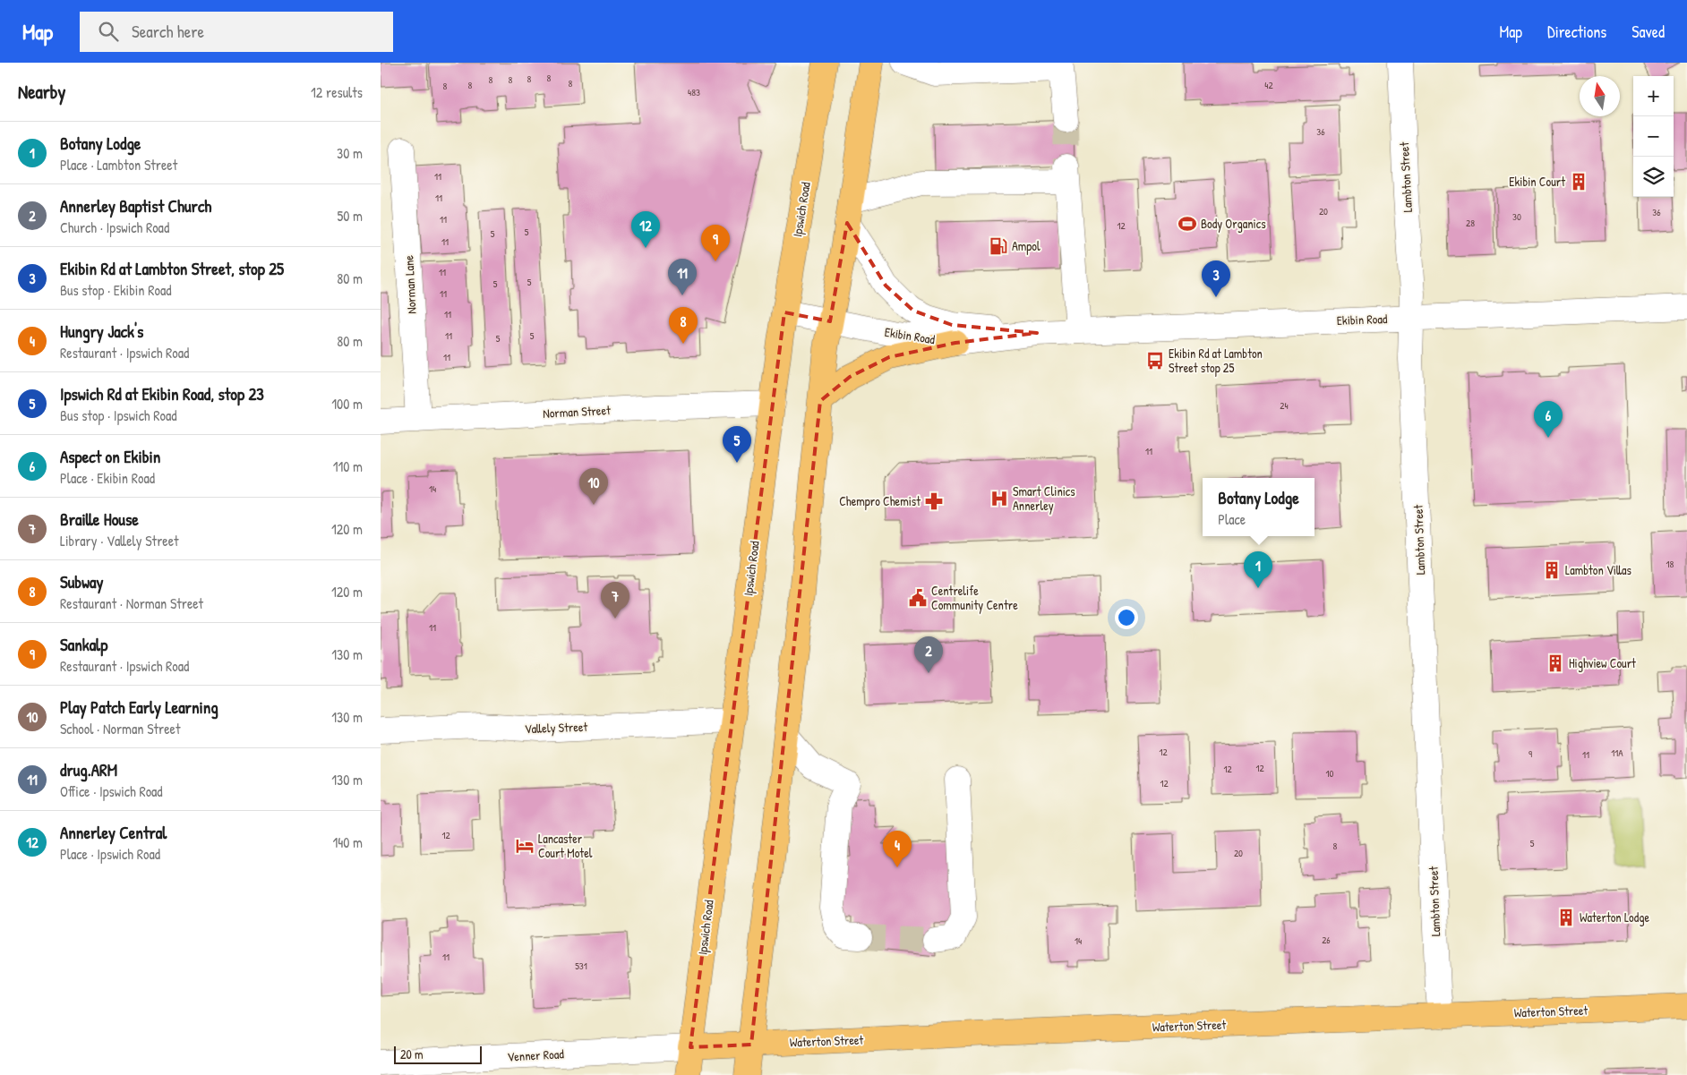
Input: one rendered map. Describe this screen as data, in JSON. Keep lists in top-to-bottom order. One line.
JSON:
{"streets":{"main road":["Ipswich Road","Waterton Street"],"street":["Lambton Street","Norman Lane","Ekibin Road","Norman Street","Vallely Street","Venner Road"]},"crossings":[["Lambton Street","Ekibin Road"],["Lambton Street","Waterton Street"],["Ipswich Road","Ekibin Road"],["Ipswich Road","Norman Street"],["Ipswich Road","Vallely Street"],["Ipswich Road","Waterton Street"],["Ipswich Road","Venner Road"],["Norman Lane","Norman Street"],["Waterton Street","Venner Road"]],"places":{"building":["Ekibin Court","Lambton Villas","Highview Court","Waterton Lodge"],"sports":["Body Organics"],"fuel station":["Ampol"],"bus stop":["Ekibin Rd at Lambton Street stop 25"],"hospital":["Smart Clinics Annerley"],"pharmacy":["Chempro Chemist"],"public building":["Centrelife Community Centre"],"hotel":["Lancaster Court Motel"]},"house_numbers":["8","8","8","8","8","8","42","8","483","36","11","11","20","36","30","11","28","12","5","5","11","11","5","5","11","11","11","5","5","11","24","11","14","18","11","12","11A","9","11","12","12","10","12","12","5","8","20","26","14","11","531"],"scale_bar":"20 m","north":"top","page":{"header":"Map","search":"Search here","nav":["Map","Directions","Saved"],"heading":["Nearby","12 results"],"map_buttons":["+","−"],"list":[{"mark":"1","name":"Botany Lodge","note":"Place · Lambton Street","value":"30 m"},{"mark":"2","name":"Annerley Baptist Church","note":"Church · Ipswich Road","value":"50 m"},{"mark":"3","name":"Ekibin Rd at Lambton Street, stop 25","note":"Bus stop · Ekibin Road","value":"80 m"},{"mark":"4","name":"Hungry Jack's","note":"Restaurant · Ipswich Road","value":"80 m"},{"mark":"5","name":"Ipswich Rd at Ekibin Road, stop 23","note":"Bus stop · Ipswich Road","value":"100 m"},{"mark":"6","name":"Aspect on Ekibin","note":"Place · Ekibin Road","value":"110 m"},{"mark":"7","name":"Braille House","note":"Library · Vallely Street","value":"120 m"},{"mark":"8","name":"Subway","note":"Restaurant · Norman Street","value":"120 m"},{"mark":"9","name":"Sankalp","note":"Restaurant · Ipswich Road","value":"130 m"},{"mark":"10","name":"Play Patch Early Learning","note":"School · Norman Street","value":"130 m"},{"mark":"11","name":"drug.ARM","note":"Office · Ipswich Road","value":"130 m"},{"mark":"12","name":"Annerley Central","note":"Place · Ipswich Road","value":"140 m"}],"pins":["12","9","11","3","8","6","5","10","1","7","2","4"],"popup":["Botany Lodge","Place"],"scale":"20 m"}}
